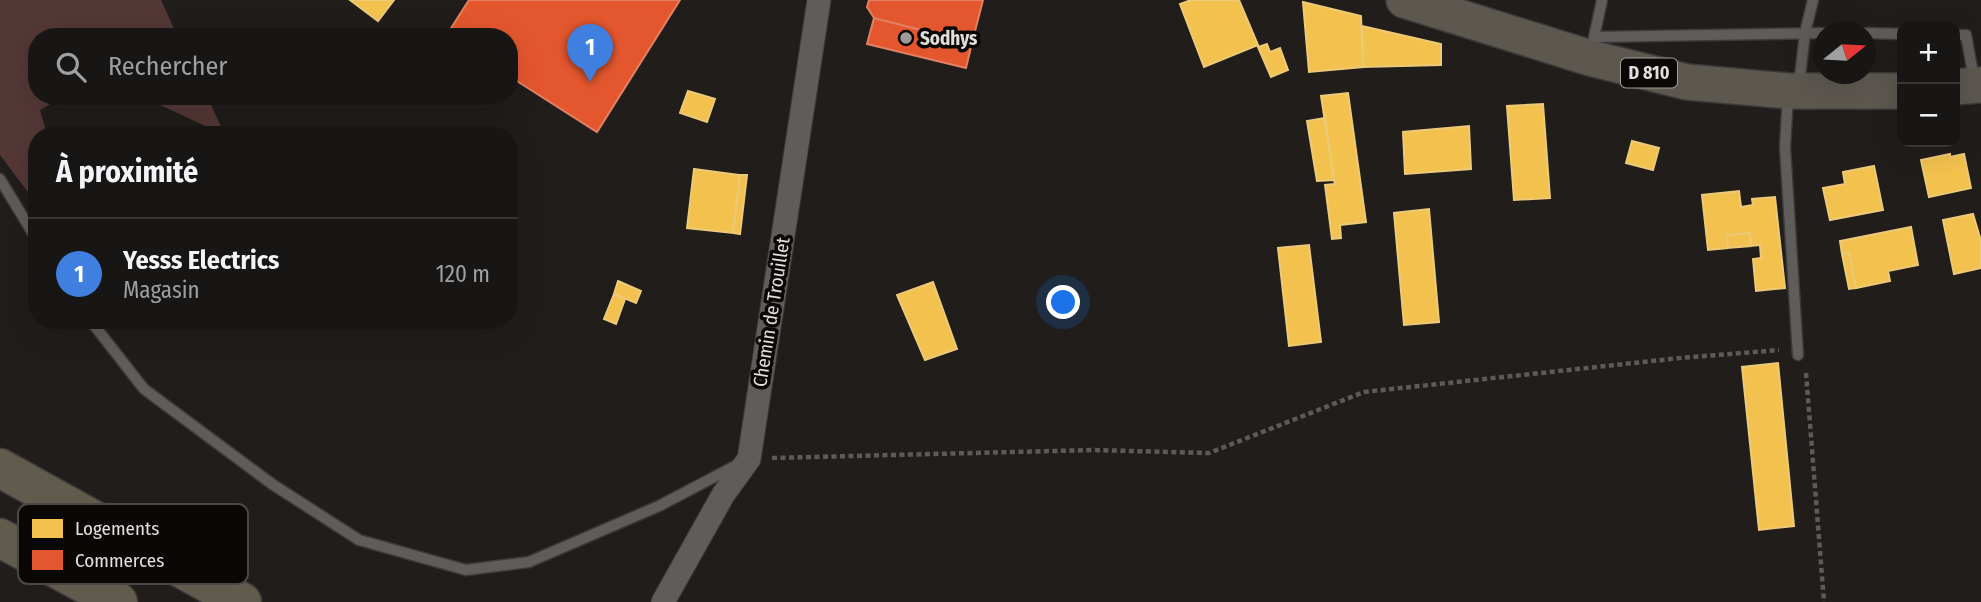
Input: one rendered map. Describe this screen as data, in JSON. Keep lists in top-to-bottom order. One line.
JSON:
{"streets":{"main road":["D 810"],"street":["Chemin de Trouillet"]},"places":["Sodhys"],"legend":["Logements","Commerces"],"north":"right","page":{"map_buttons":["+","−"],"pins":"1","search":"Rechercher","heading":"À proximité","list":[{"mark":"1","name":"Yesss Electrics","note":"Magasin","value":"120 m"}]}}
